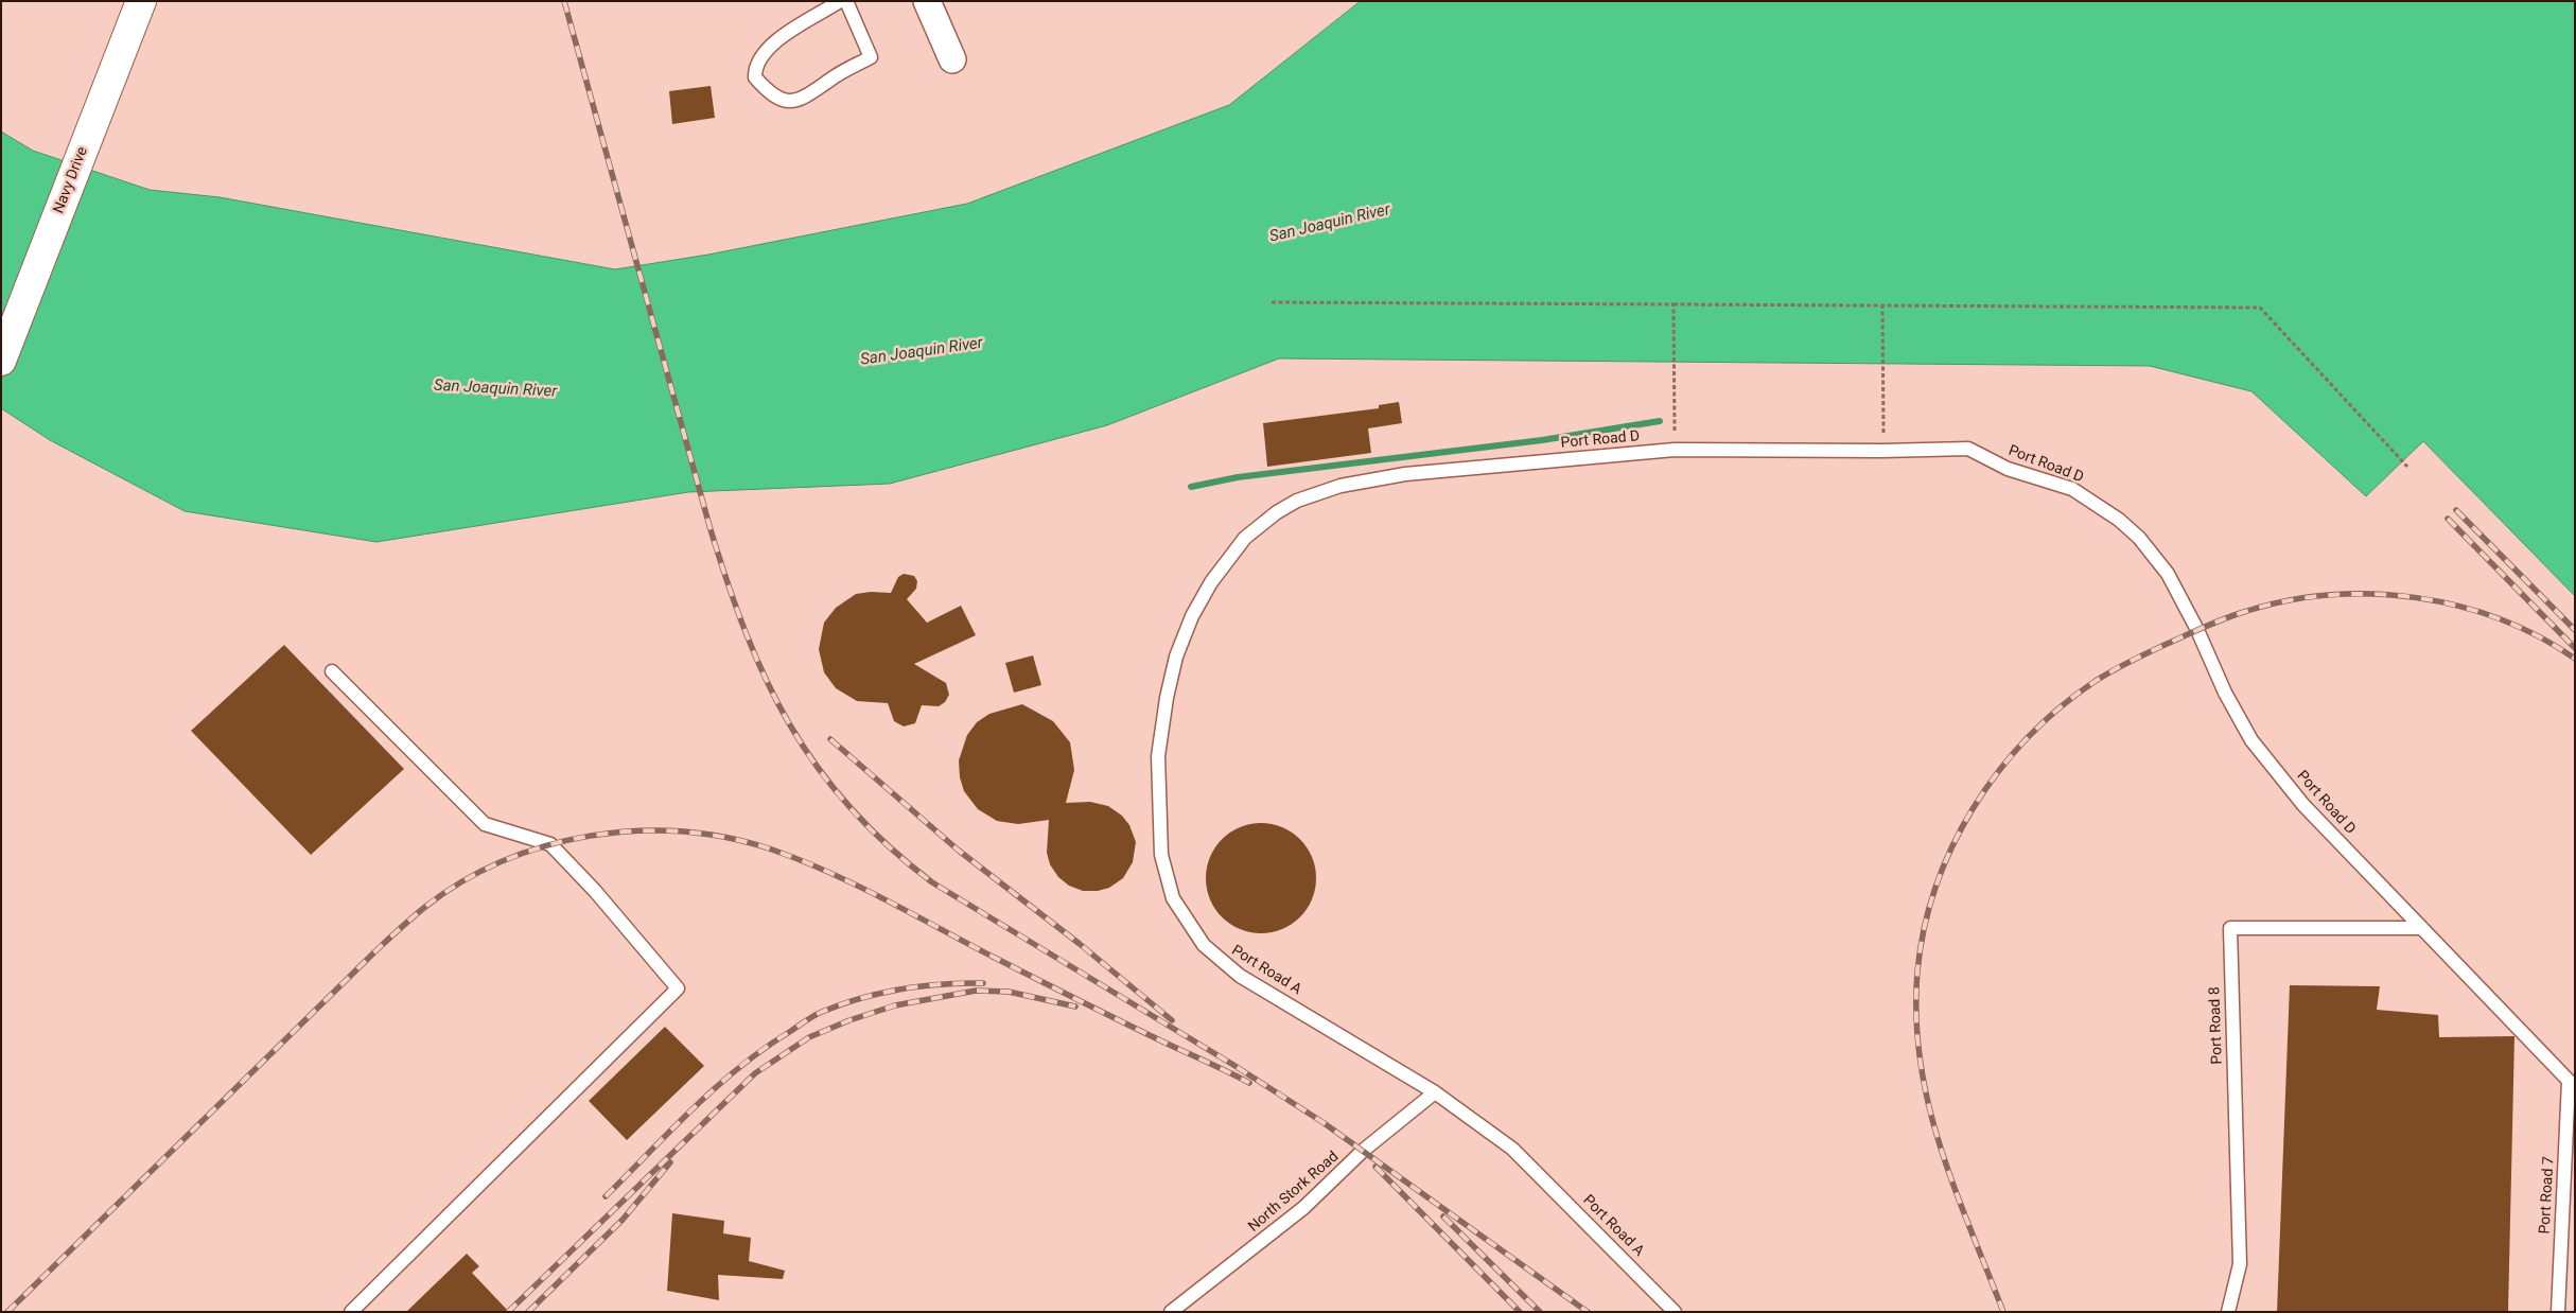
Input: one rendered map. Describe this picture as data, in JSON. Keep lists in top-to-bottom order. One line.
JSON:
{"streets":{"street":["Navy Drive"],"lane":["Port Road D","Port Road A","Port Road 8","North Stork Road","Port Road 7"]},"crossings":[["Port Road D","Port Road A"],["Port Road D","Port Road 8"],["Port Road D","Port Road 7"],["Port Road A","North Stork Road"]],"water":["San Joaquin River"]}
